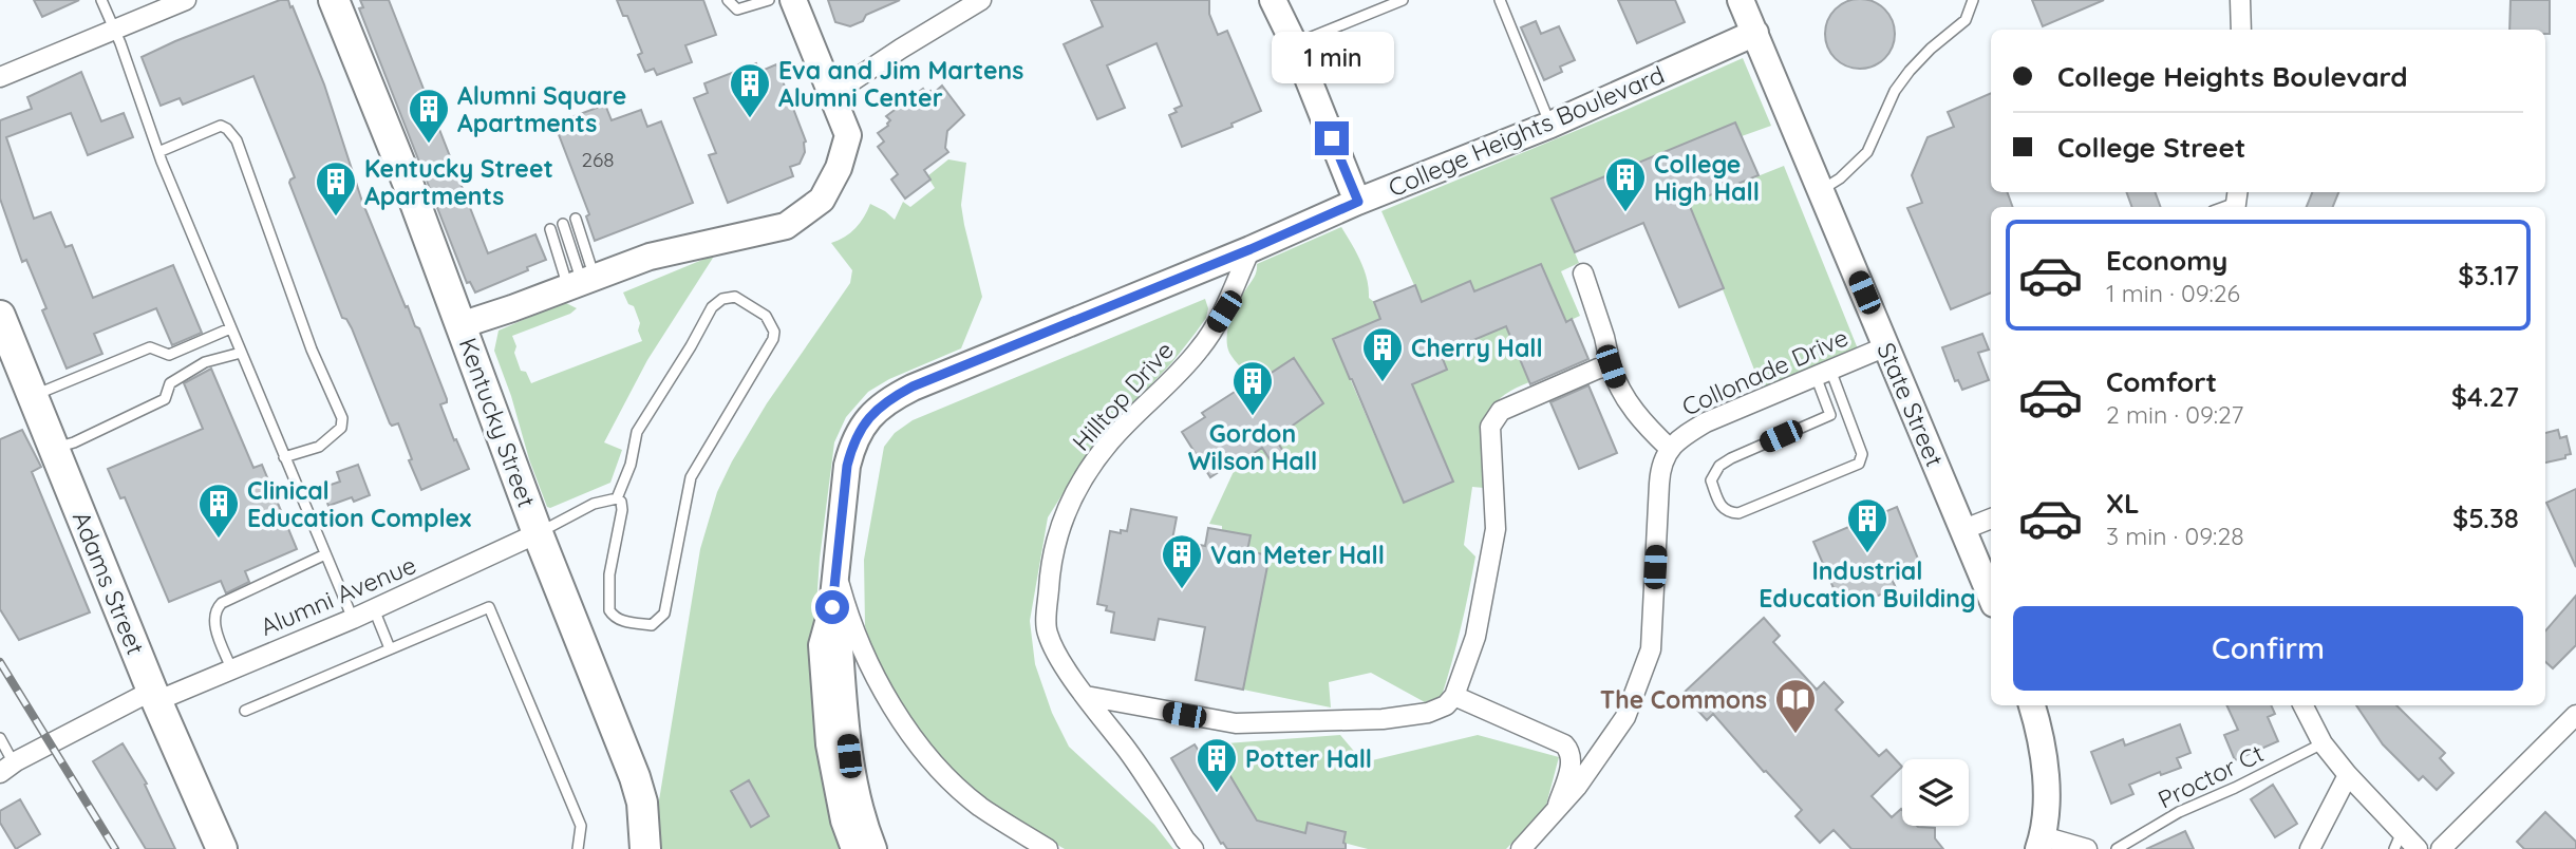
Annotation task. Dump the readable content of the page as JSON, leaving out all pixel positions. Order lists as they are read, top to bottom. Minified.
{"streets":{"main road":["Kentucky Street","Adams Street"],"street":["College Heights Boulevard","Collonade Drive","Hilltop Drive","State Street","Alumni Avenue"],"lane":["Proctor Ct"]},"crossings":[["College Heights Boulevard","Hilltop Drive"],["College Heights Boulevard","State Street"],["Collonade Drive","State Street"],["Kentucky Street","Alumni Avenue"],["Adams Street","Alumni Avenue"]],"places":{"building":["Eva and Jim Martens Alumni Center","Alumni Square Apartments","College High Hall","Kentucky Street Apartments","Cherry Hall","Gordon Wilson Hall","Clinical Education Complex","Industrial Education Building","Van Meter Hall","Potter Hall"],"library":["The Commons"]},"house_numbers":["268"],"page":{"banner":["College Heights Boulevard","College Street"],"bubble":"1 min","list":[{"name":"Economy","note":"1 min · 09:26","value":"$3.17"},{"name":"Comfort","note":"2 min · 09:27","value":"$4.27"},{"name":"XL","note":"3 min · 09:28","value":"$5.38"}],"buttons":"Confirm"}}
